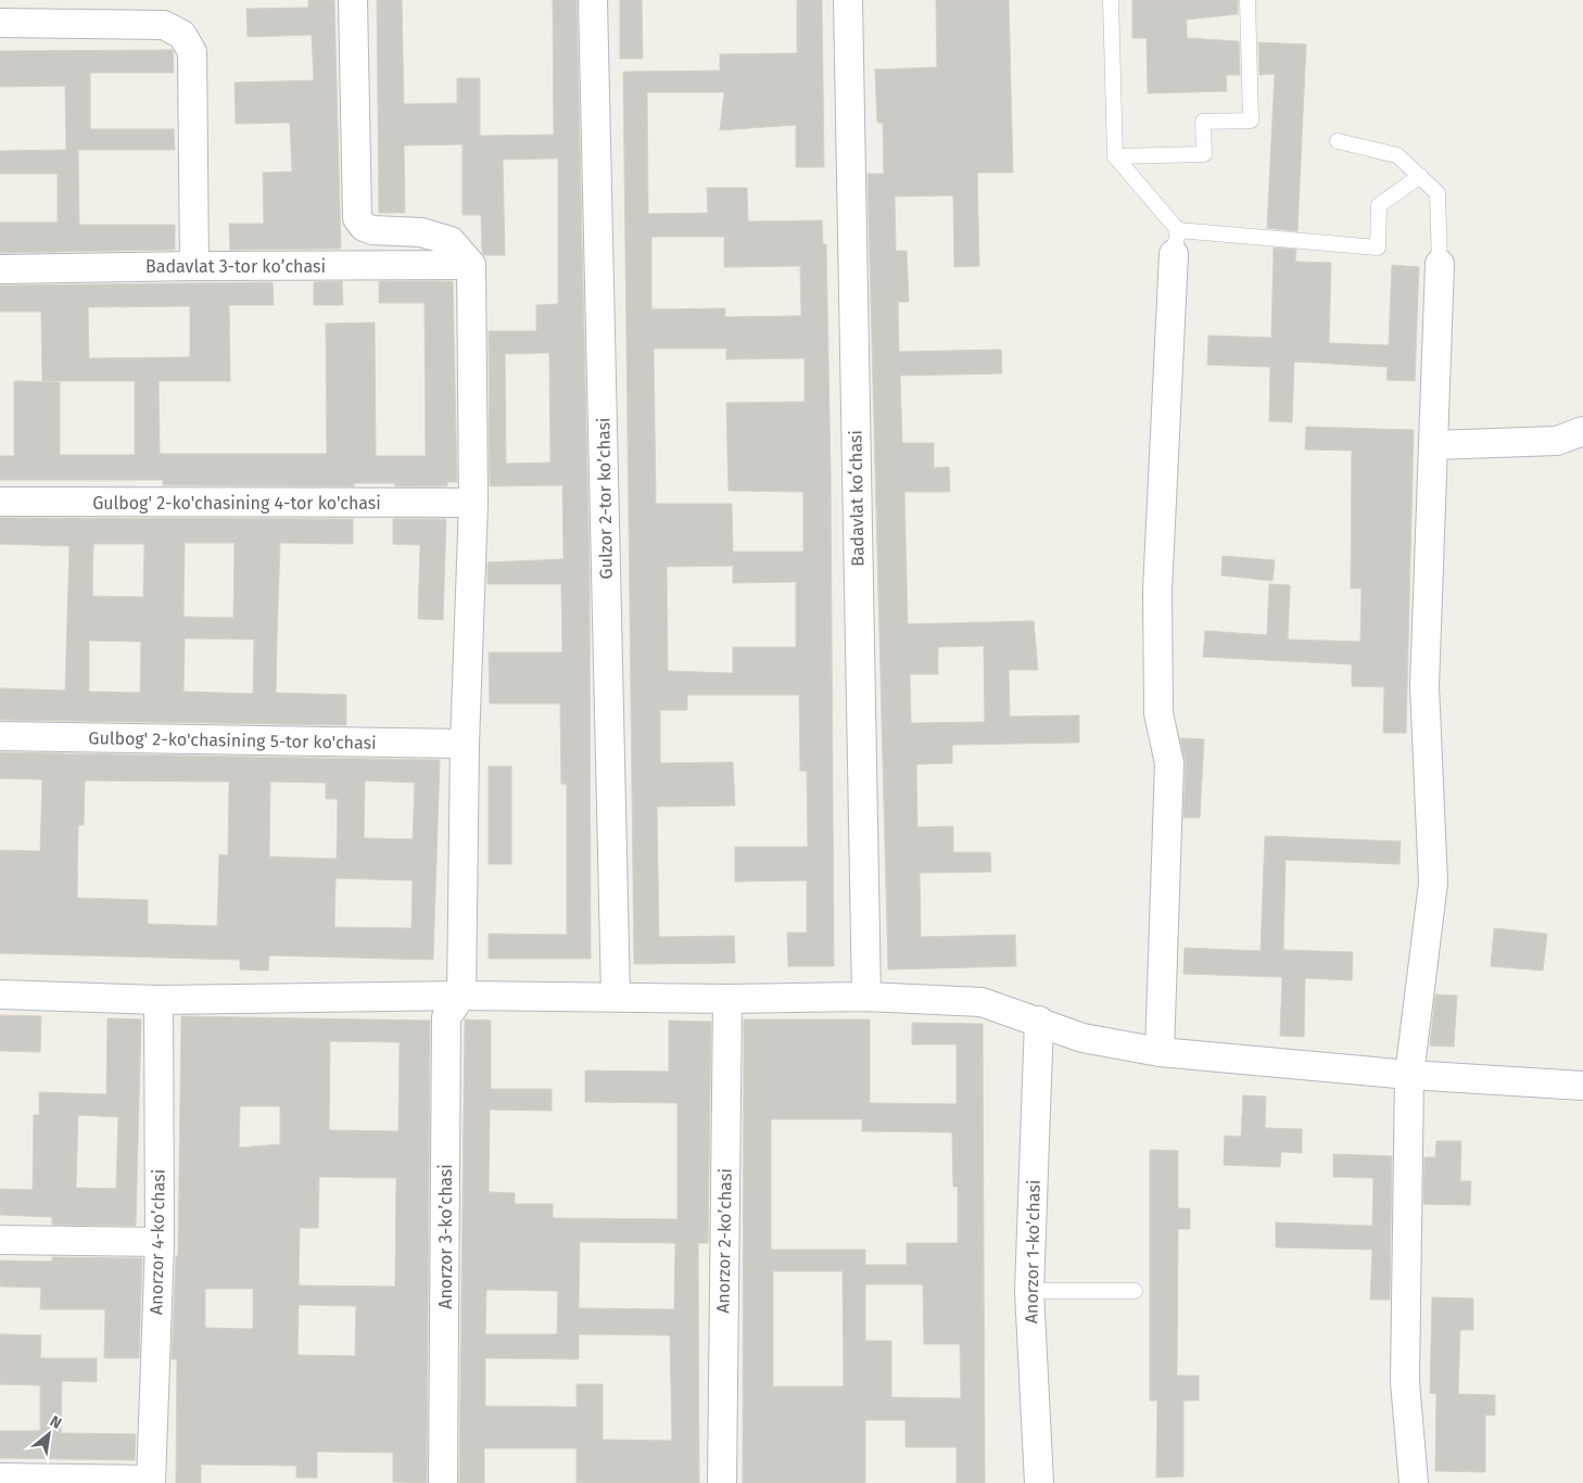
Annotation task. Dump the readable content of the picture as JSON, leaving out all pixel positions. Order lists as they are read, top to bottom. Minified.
{"streets":{"street":["Badavlat 3-tor koʼchasi","Gulzor 2-tor koʼchasi","Badavlat koʻchasi","Gulbog' 2-ko'chasining 4-tor ko'chasi","Gulbog' 2-ko'chasining 5-tor ko'chasi","Аnorzor 3-koʼchasi","Аnorzor 2-koʼchasi","Аnorzor 4-koʼchasi","Аnorzor 1-koʼchasi"]},"north":"top right"}
